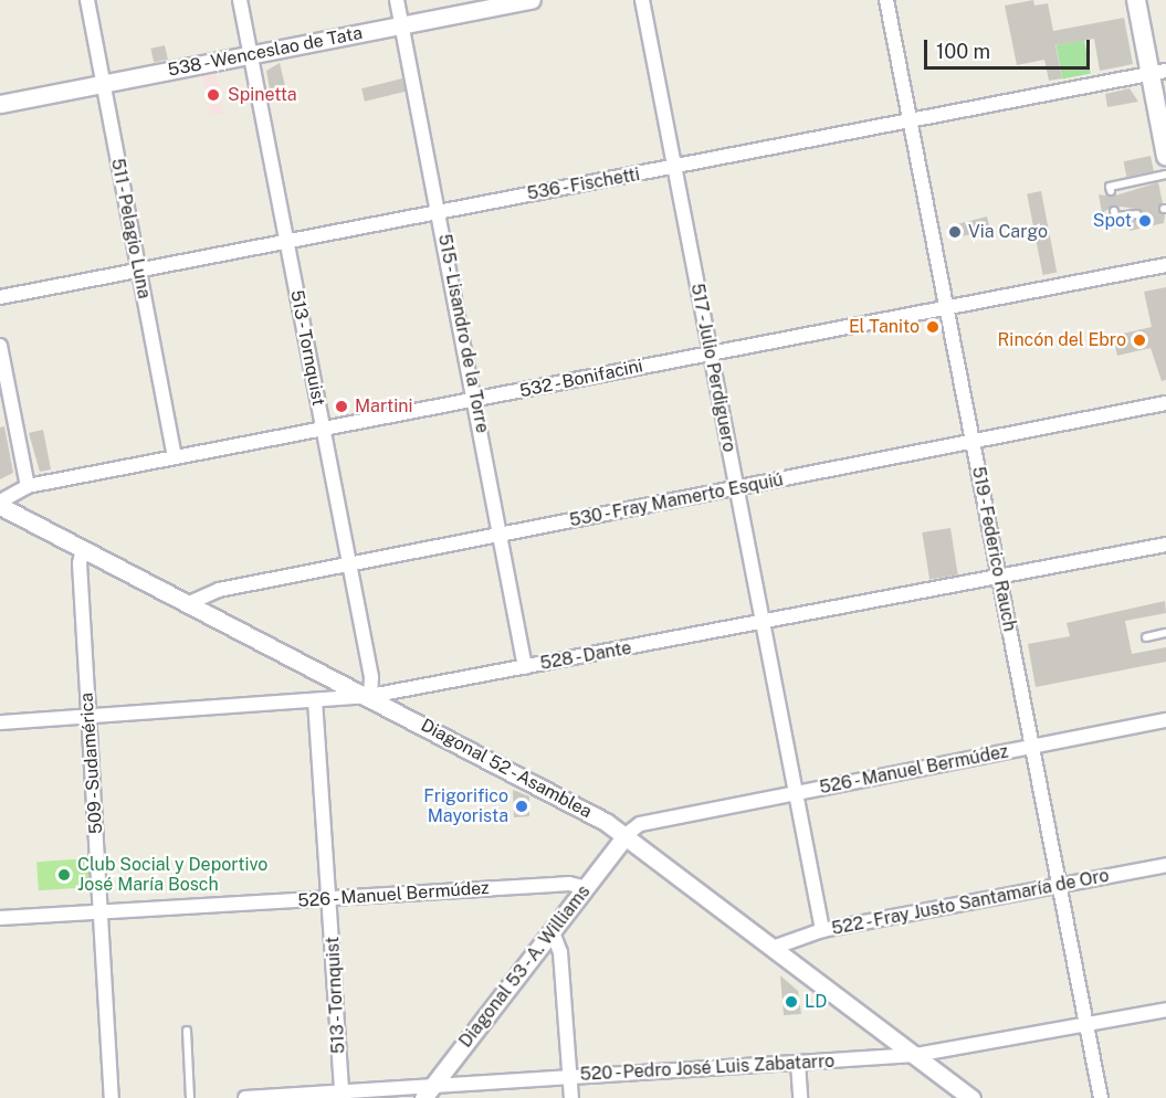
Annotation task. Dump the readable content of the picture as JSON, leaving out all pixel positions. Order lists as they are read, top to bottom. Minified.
{"streets":{"street":["538 - Wenceslao de Tata","536 - Fischetti","511 - Pelagio Luna","515 - Lisandro de la Torre","513 - Tornquist","517 - Julio Perdiguero","532 - Bonifacini","530 - Fray Mamerto Esquiú","519 - Federico Rauch","528 - Dante","509 - Sudamérica","Diagonal 52 - Asamblea","526 - Manuel Bermúdez","522 - Fray Justo Santamaría de Oro","Diagonal 53 - A. Williams","520 - Pedro José Luis Zabatarro"]},"crossings":[["538 - Wenceslao de Tata","511 - Pelagio Luna"],["538 - Wenceslao de Tata","515 - Lisandro de la Torre"],["538 - Wenceslao de Tata","513 - Tornquist"],["536 - Fischetti","511 - Pelagio Luna"],["536 - Fischetti","515 - Lisandro de la Torre"],["536 - Fischetti","513 - Tornquist"],["536 - Fischetti","517 - Julio Perdiguero"],["536 - Fischetti","519 - Federico Rauch"],["511 - Pelagio Luna","532 - Bonifacini"],["515 - Lisandro de la Torre","532 - Bonifacini"],["515 - Lisandro de la Torre","530 - Fray Mamerto Esquiú"],["515 - Lisandro de la Torre","528 - Dante"],["513 - Tornquist","532 - Bonifacini"],["513 - Tornquist","530 - Fray Mamerto Esquiú"],["513 - Tornquist","528 - Dante"],["513 - Tornquist","Diagonal 52 - Asamblea"],["513 - Tornquist","526 - Manuel Bermúdez"],["513 - Tornquist","520 - Pedro José Luis Zabatarro"],["517 - Julio Perdiguero","532 - Bonifacini"],["517 - Julio Perdiguero","530 - Fray Mamerto Esquiú"],["517 - Julio Perdiguero","528 - Dante"],["517 - Julio Perdiguero","526 - Manuel Bermúdez"],["517 - Julio Perdiguero","522 - Fray Justo Santamaría de Oro"],["532 - Bonifacini","519 - Federico Rauch"],["532 - Bonifacini","Diagonal 52 - Asamblea"],["530 - Fray Mamerto Esquiú","519 - Federico Rauch"],["530 - Fray Mamerto Esquiú","Diagonal 52 - Asamblea"],["519 - Federico Rauch","528 - Dante"],["519 - Federico Rauch","526 - Manuel Bermúdez"],["519 - Federico Rauch","522 - Fray Justo Santamaría de Oro"],["519 - Federico Rauch","520 - Pedro José Luis Zabatarro"],["528 - Dante","509 - Sudamérica"],["528 - Dante","Diagonal 52 - Asamblea"],["509 - Sudamérica","Diagonal 52 - Asamblea"],["509 - Sudamérica","526 - Manuel Bermúdez"],["Diagonal 52 - Asamblea","526 - Manuel Bermúdez"],["Diagonal 52 - Asamblea","522 - Fray Justo Santamaría de Oro"],["Diagonal 52 - Asamblea","Diagonal 53 - A. Williams"],["Diagonal 52 - Asamblea","520 - Pedro José Luis Zabatarro"],["526 - Manuel Bermúdez","Diagonal 53 - A. Williams"],["Diagonal 53 - A. Williams","520 - Pedro José Luis Zabatarro"]],"places":["Spinetta","Spot","Via Cargo","El Tanito","Rincón del Ebro","Martini","Frigorifico Mayorista","Club Social y Deportivo José María Bosch","LD"],"scale_bar":"100 m"}
